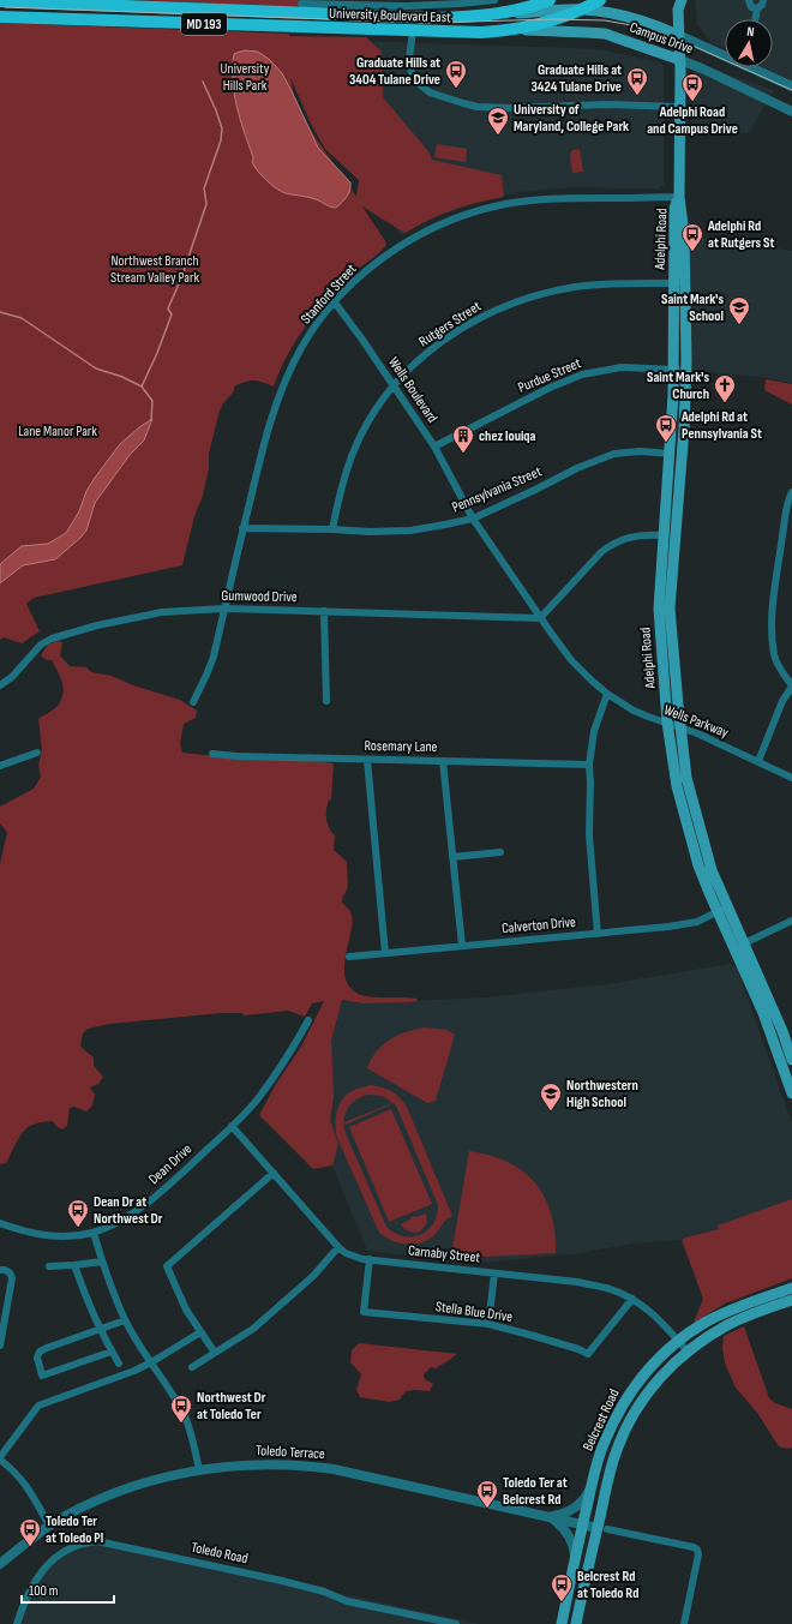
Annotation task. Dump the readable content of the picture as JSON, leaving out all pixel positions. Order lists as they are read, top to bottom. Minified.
{"streets":{"main road":["University Boulevard East","MD 193","Campus Drive","Adelphi Road","Belcrest Road"],"street":["Stanford Street","Rutgers Street","Purdue Street","Wells Boulevard","Pennsylvania Street","Gumwood Drive","Wells Parkway","Rosemary Lane","Calverton Drive","Dean Drive","Carnaby Street","Stella Blue Drive","Toledo Terrace","Toledo Road"]},"crossings":[["University Boulevard East","Campus Drive"],["Campus Drive","Adelphi Road"],["Adelphi Road","Stanford Street"],["Adelphi Road","Rutgers Street"],["Adelphi Road","Purdue Street"],["Adelphi Road","Pennsylvania Street"],["Adelphi Road","Wells Parkway"],["Adelphi Road","Calverton Drive"],["Stanford Street","Wells Boulevard"],["Stanford Street","Pennsylvania Street"],["Stanford Street","Gumwood Drive"],["Rutgers Street","Wells Boulevard"],["Rutgers Street","Pennsylvania Street"],["Purdue Street","Wells Boulevard"],["Wells Boulevard","Pennsylvania Street"],["Wells Boulevard","Gumwood Drive"],["Wells Boulevard","Wells Parkway"],["Gumwood Drive","Wells Parkway"],["Dean Drive","Carnaby Street"],["Carnaby Street","Stella Blue Drive"],["Carnaby Street","Belcrest Road"],["Belcrest Road","Toledo Terrace"]],"parks":["University Hills Park","Northwest Branch Stream Valley Park","Lane Manor Park"],"places":{"bus stop":["Graduate Hills at 3404 Tulane Drive","Graduate Hills at 3424 Tulane Drive","Adelphi Road and Campus Drive","Adelphi Rd at Rutgers St","Adelphi Rd at Pennsylvania St","Dean Dr at Northwest Dr","Northwest Dr at Toledo Ter","Toledo Ter at Belcrest Rd","Toledo Ter at Toledo Pl","Belcrest Rd at Toledo Rd"],"school or university":["University of Maryland, College Park","Saint Mark's School","Northwestern High School"],"church":["Saint Mark's Church"],"building":["chez louiqa"]},"scale_bar":"100 m","north":"top"}
